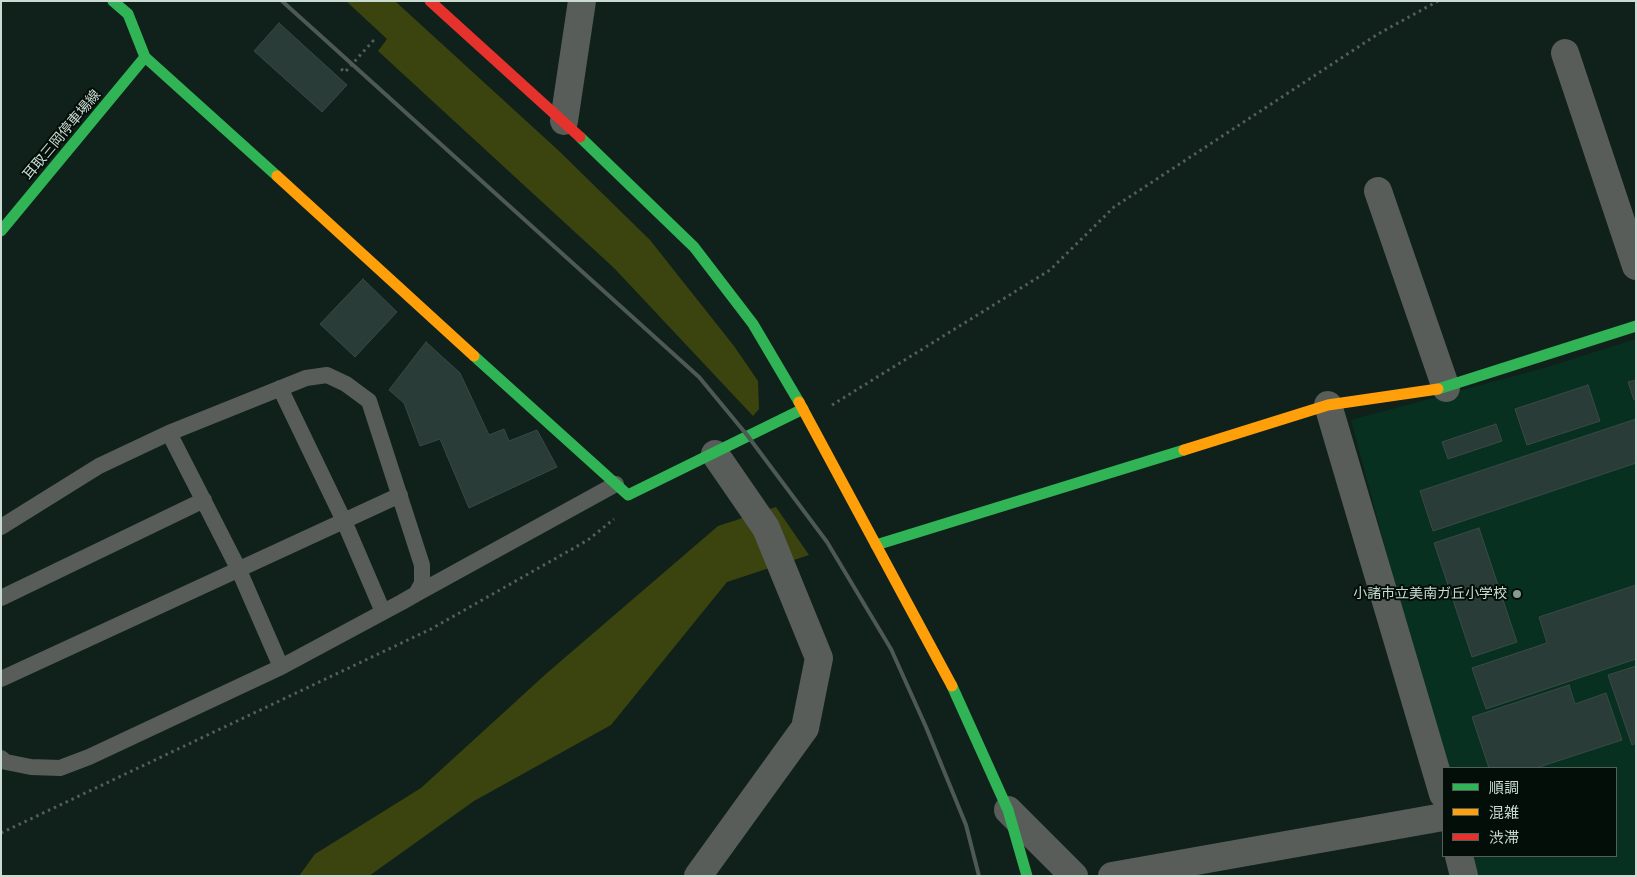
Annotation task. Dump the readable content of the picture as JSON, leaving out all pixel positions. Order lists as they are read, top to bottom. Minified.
{"streets":{"street":["耳取三岡停車場線"]},"places":["小諸市立美南ガ丘小学校"],"legend":["順調","混雑","渋滞"]}
